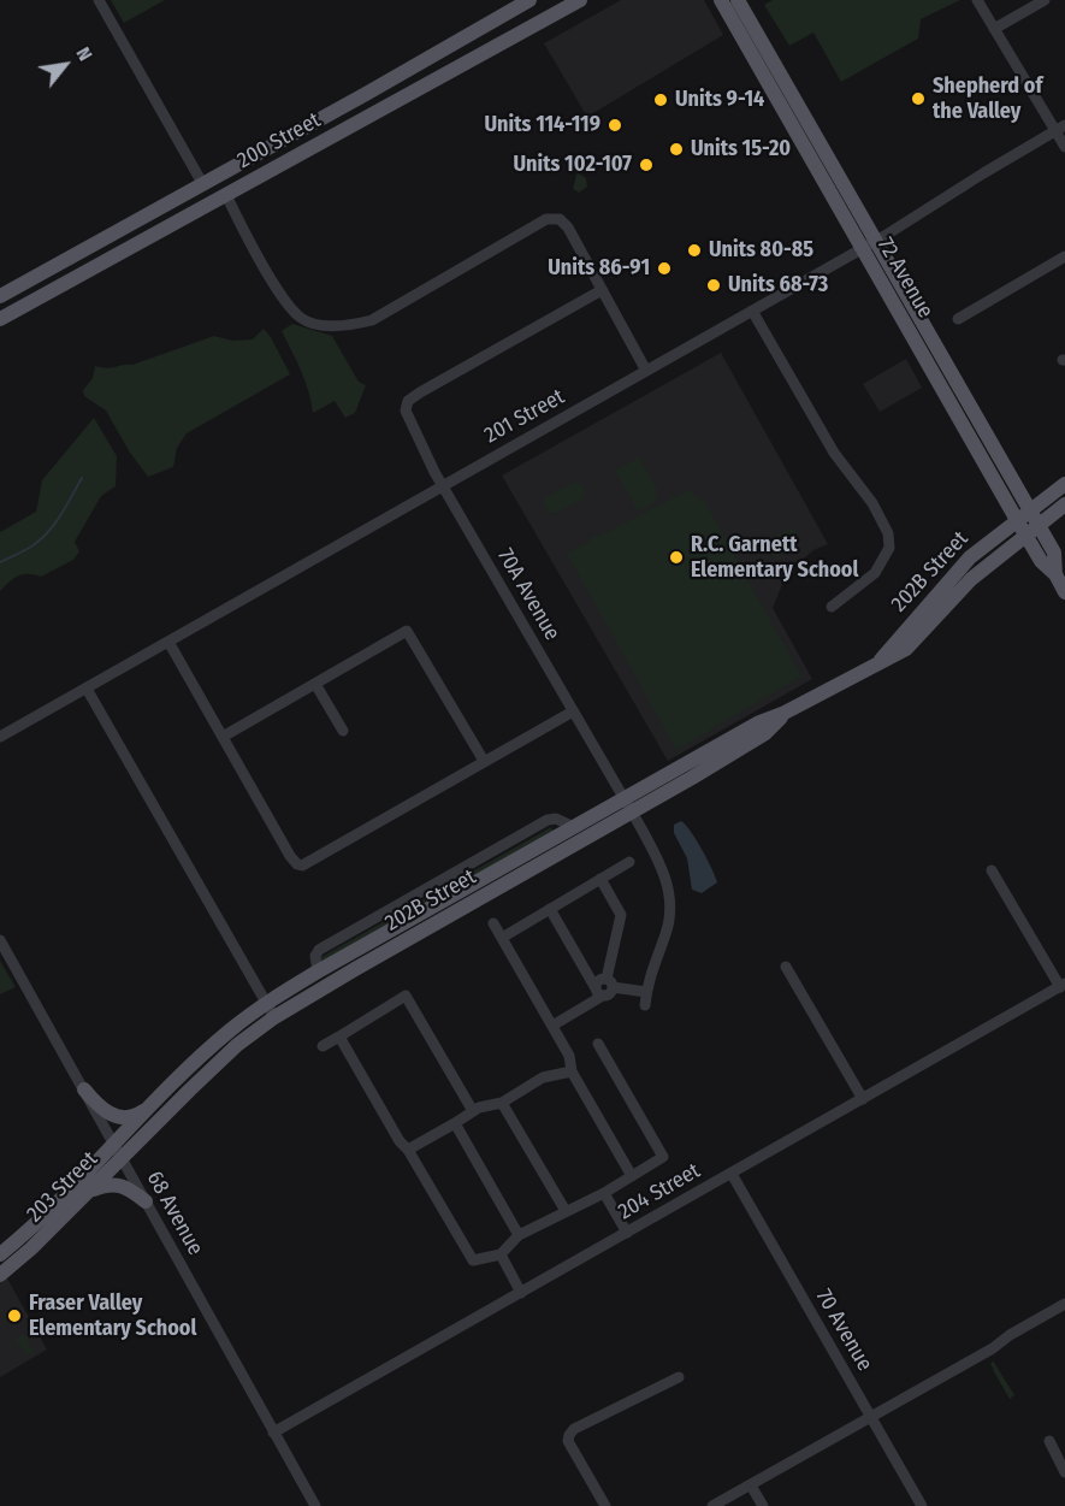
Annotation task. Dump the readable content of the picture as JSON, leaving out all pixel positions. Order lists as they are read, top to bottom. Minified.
{"streets":{"main road":["200 Street","72 Avenue","202B Street","203 Street"],"street":["201 Street","70A Avenue","204 Street","68 Avenue","70 Avenue"]},"crossings":[["72 Avenue","201 Street"],["72 Avenue","202B Street"],["201 Street","70A Avenue"],["202B Street","70A Avenue"],["202B Street","203 Street"],["202B Street","68 Avenue"],["203 Street","68 Avenue"],["204 Street","68 Avenue"],["204 Street","70 Avenue"]],"places":["Shepherd of the Valley","Units 9-14","Units 114-119","Units 15-20","Units 102-107","Units 80-85","Units 86-91","Units 68-73","R.C. Garnett Elementary School","Fraser Valley Elementary School"],"north":"top right"}
